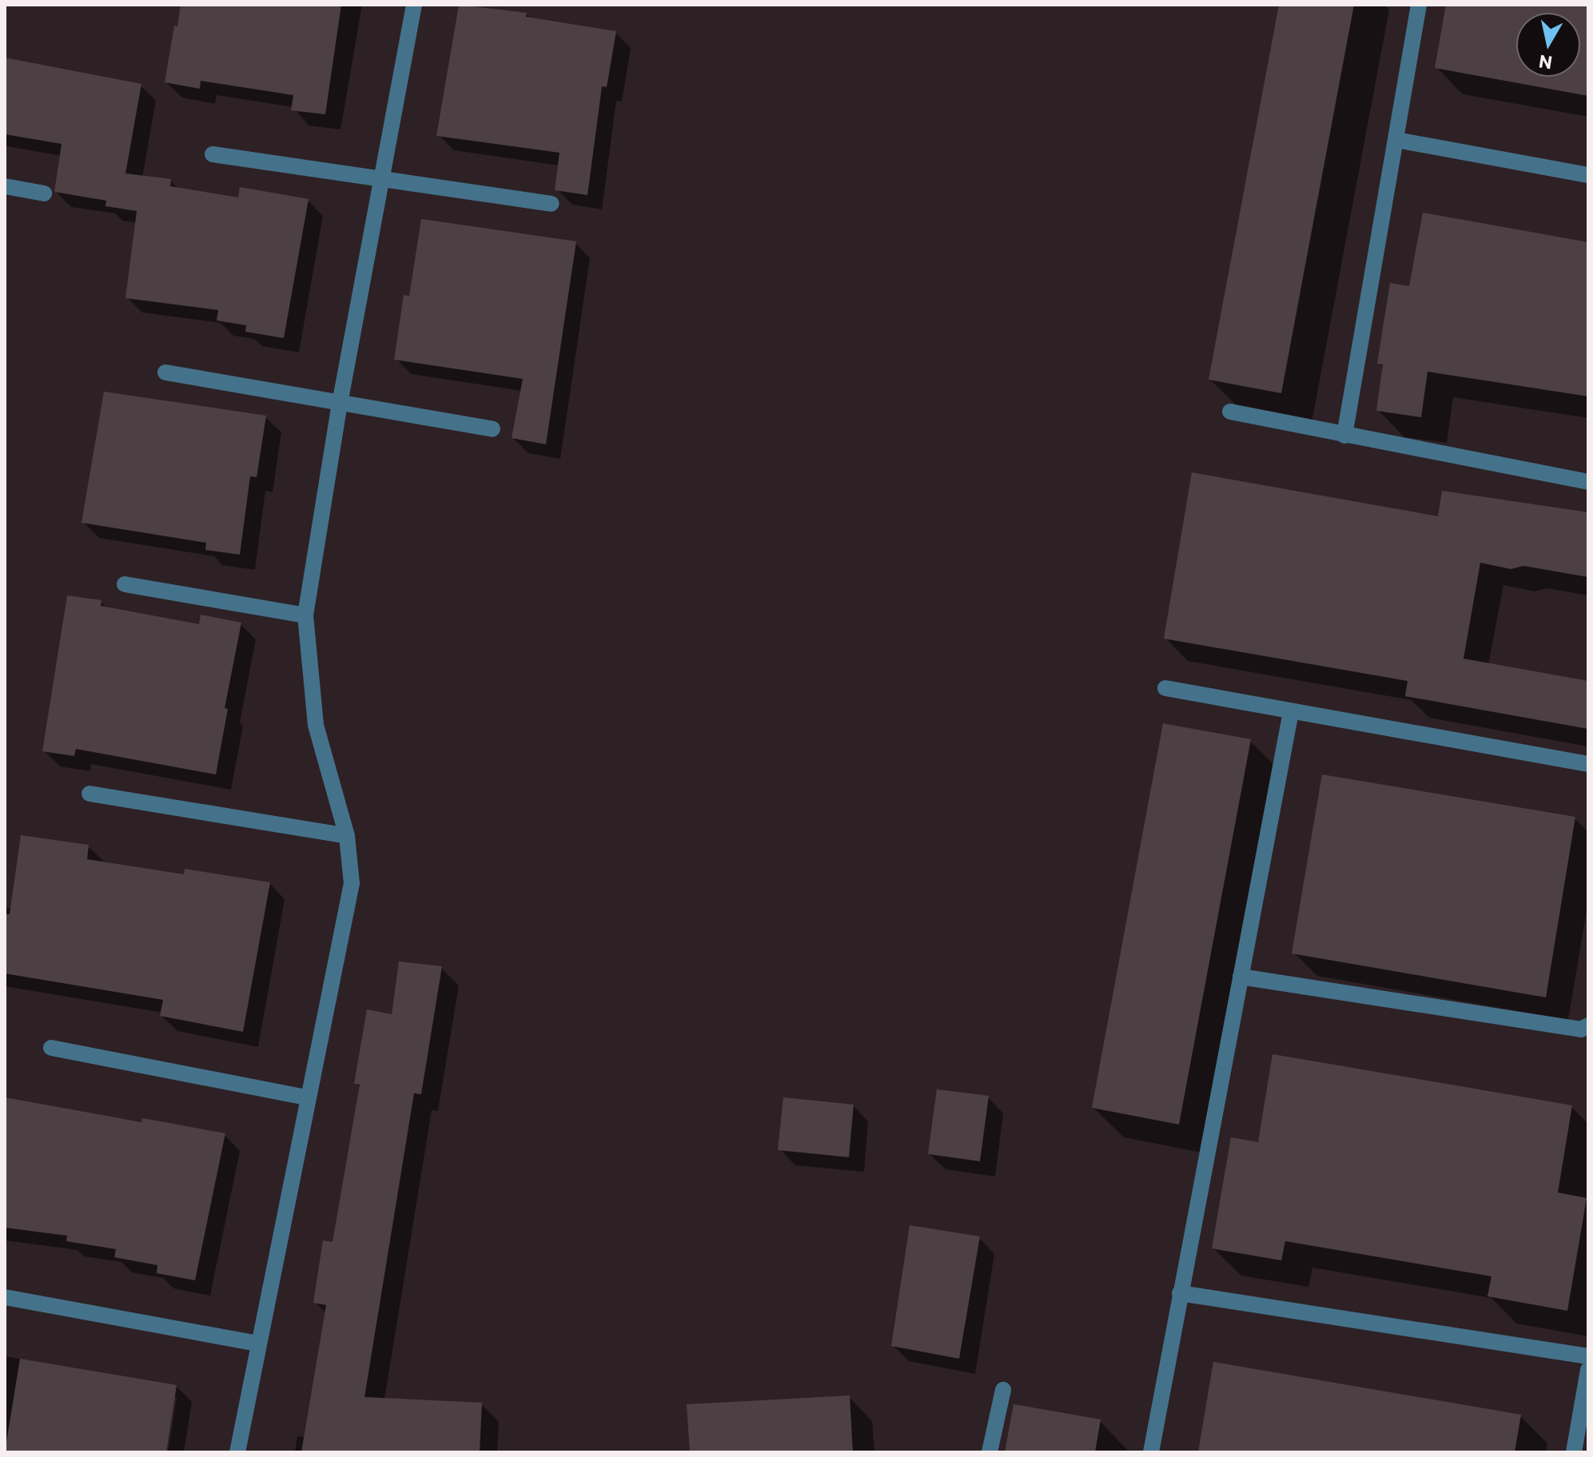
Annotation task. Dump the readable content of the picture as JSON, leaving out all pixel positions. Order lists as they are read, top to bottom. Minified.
{"north":"bottom"}
